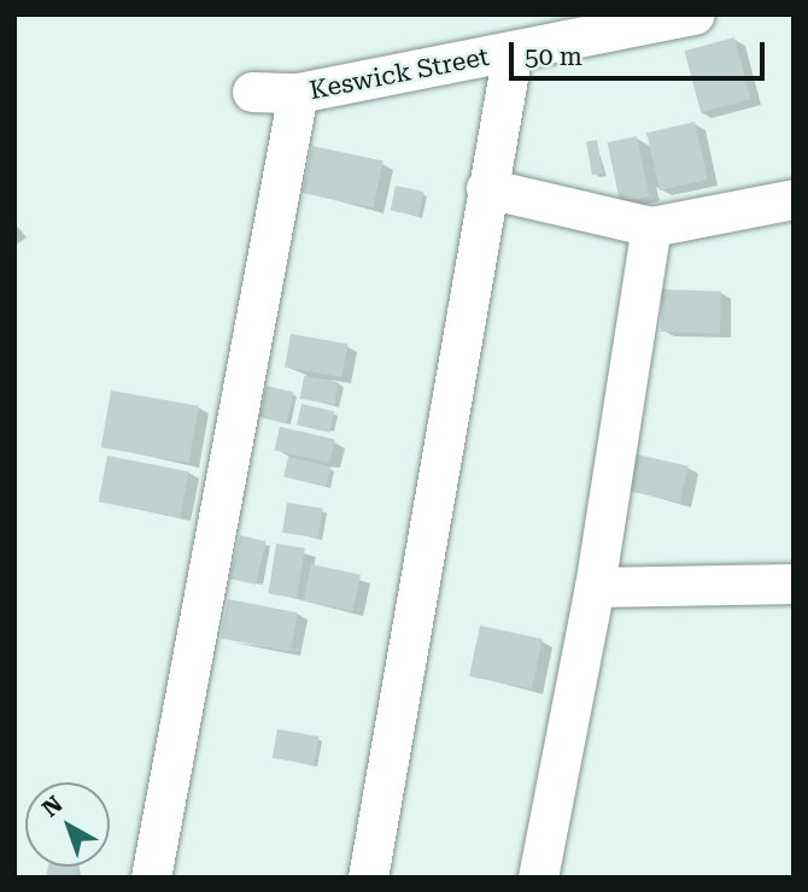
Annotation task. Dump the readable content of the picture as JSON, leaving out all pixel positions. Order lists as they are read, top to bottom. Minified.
{"streets":{"street":["Keswick Street"]},"scale_bar":"50 m","north":"top left"}
